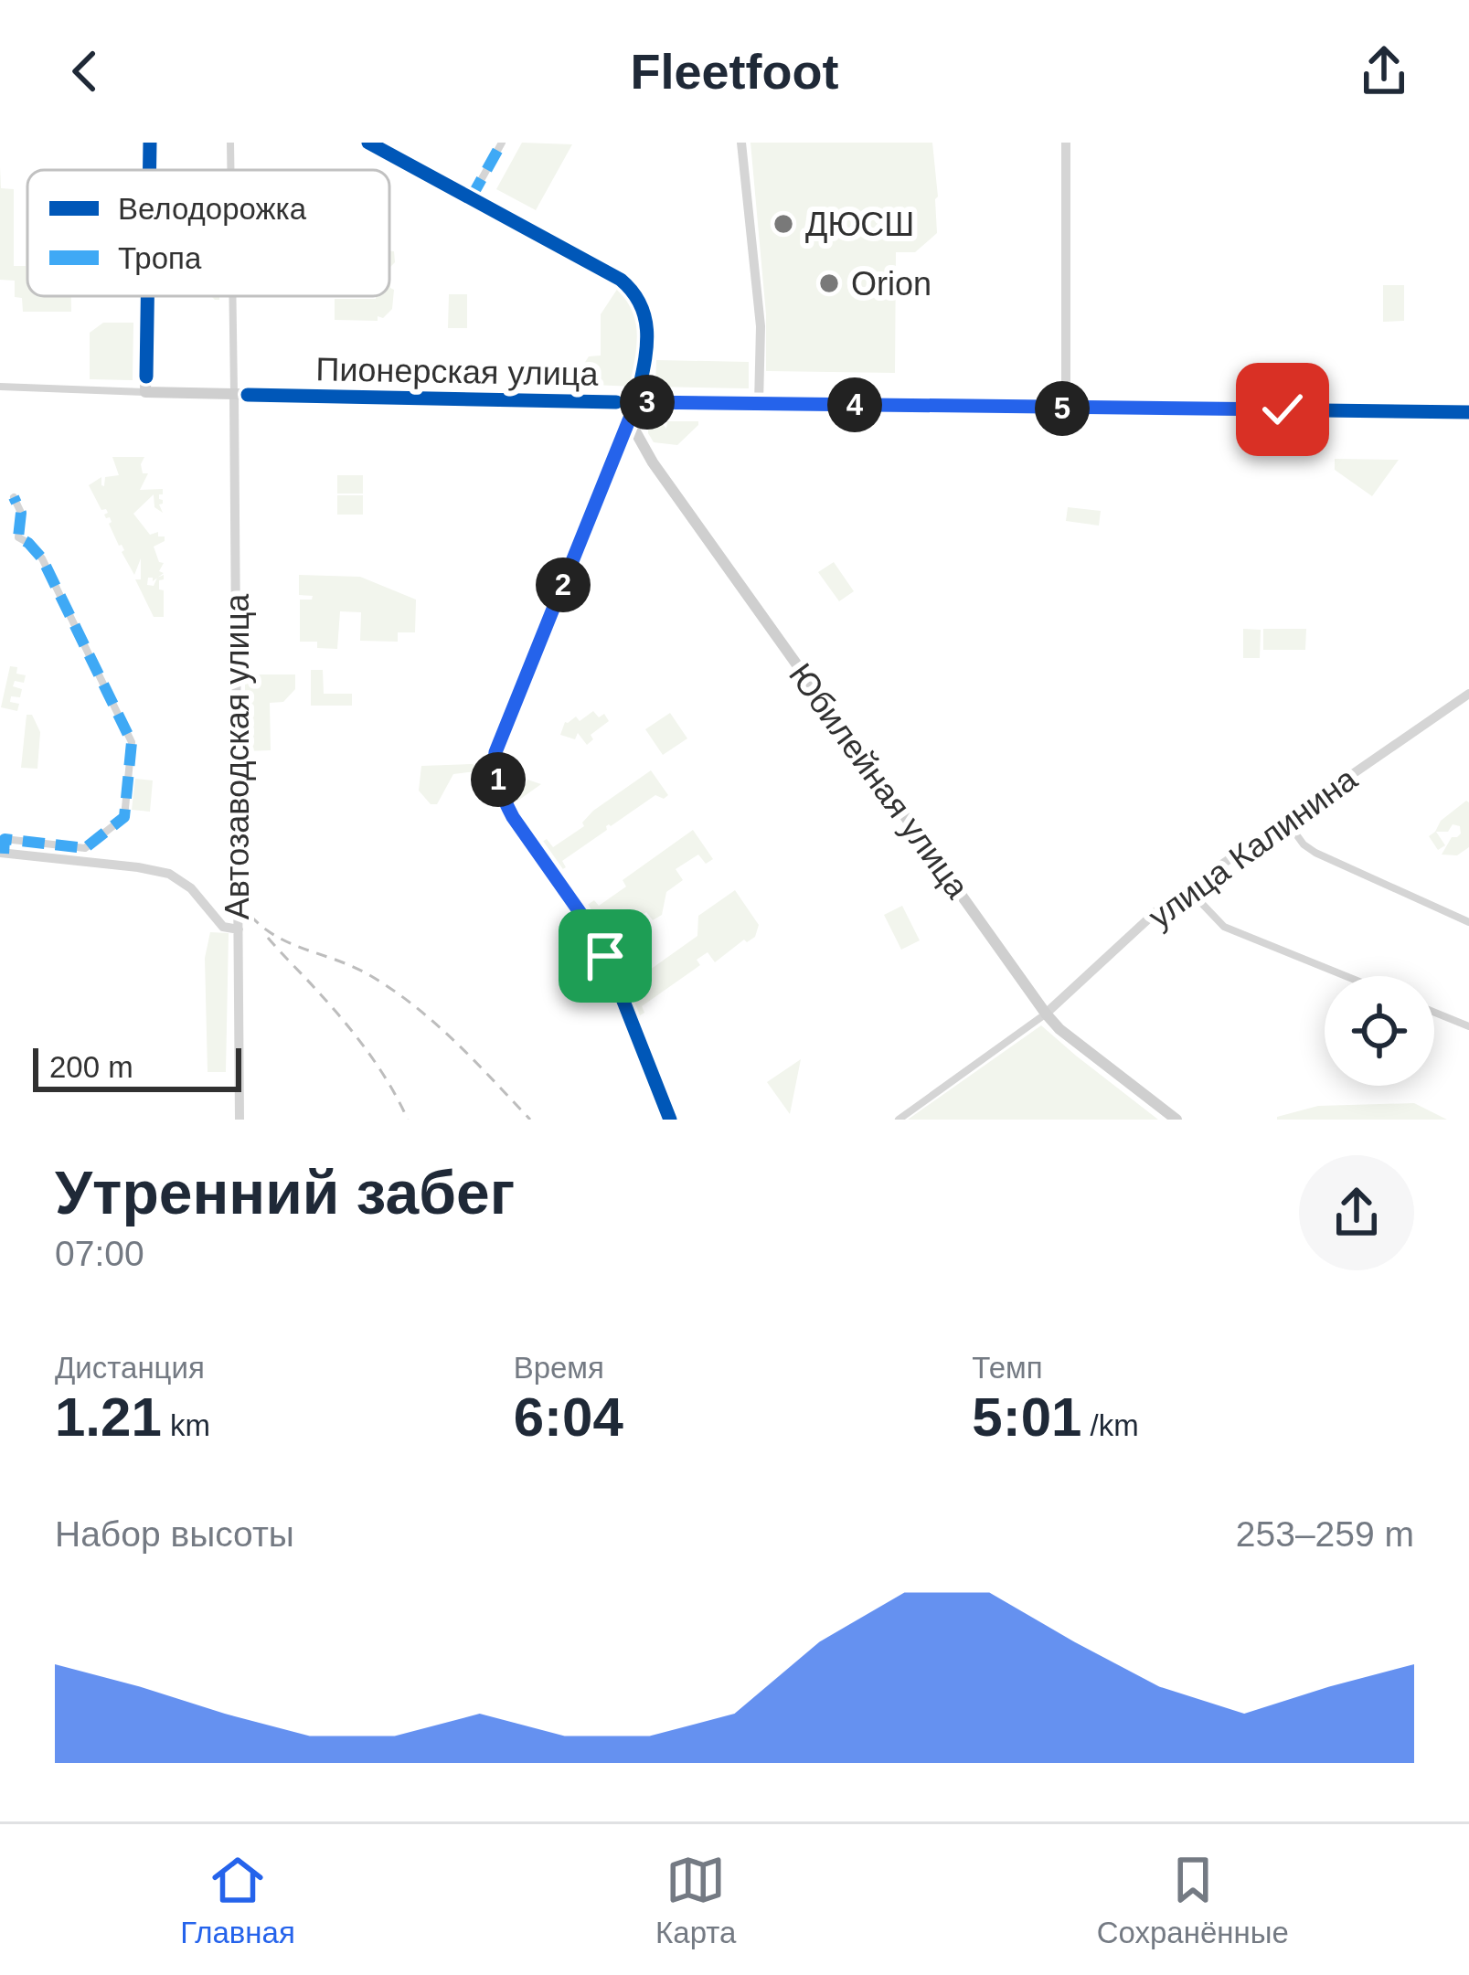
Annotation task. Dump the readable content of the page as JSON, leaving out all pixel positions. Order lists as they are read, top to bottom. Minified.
{"streets":{"main road":["Пионерская улица","Юбилейная улица"],"street":["Автозаводская улица","улица Калинина"]},"crossings":[["Пионерская улица","Автозаводская улица"],["Юбилейная улица","улица Калинина"]],"places":["ДЮСШ","Orion"],"legend":["Велодорожка","Тропа"],"scale_bar":"200 m","page":{"header":"Fleetfoot","pins":["3","4","5","2","1"],"scale":"200 m","heading":["Утренний забег","07:00"],"stats":[["Дистанция","1.21 km"],["Время","6:04"],["Темп","5:01 /km"]],"chart":["Набор высоты","253–259 m"],"tabs":["Главная","Карта","Сохранённые"]}}
